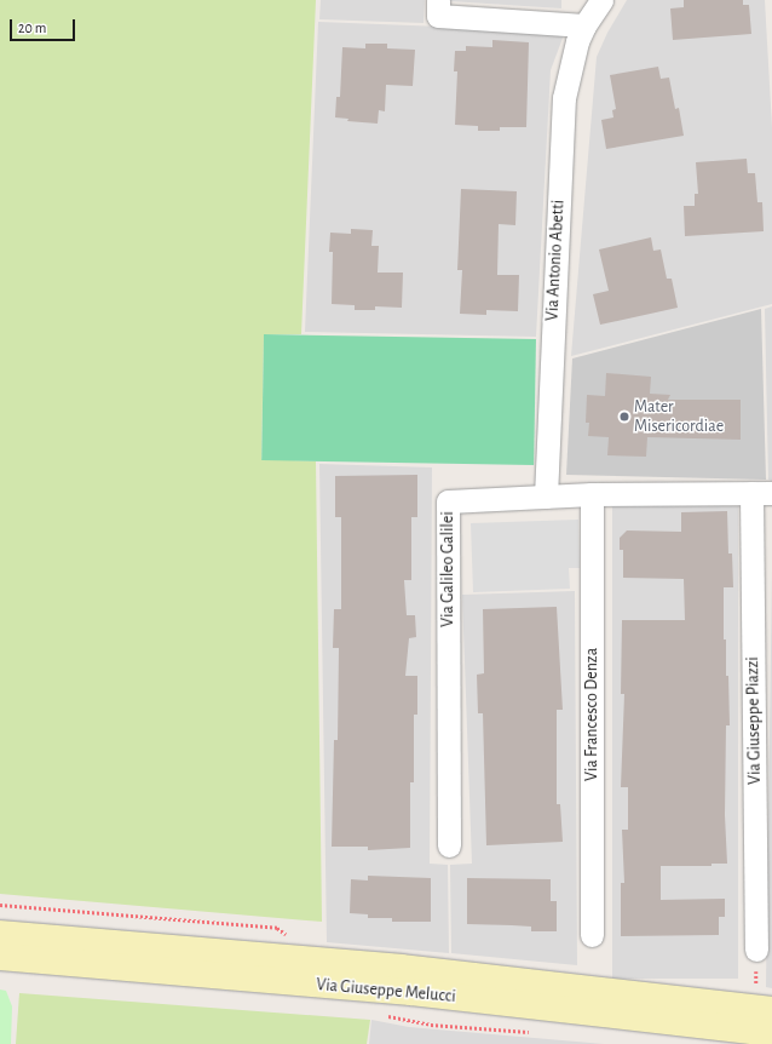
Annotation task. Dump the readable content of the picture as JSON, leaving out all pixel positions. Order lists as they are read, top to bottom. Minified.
{"streets":{"main road":["Via Giuseppe Melucci"],"street":["Via Antonio Abetti","Via Galileo Galilei","Via Francesco Denza","Via Giuseppe Piazzi"]},"crossings":[["Via Antonio Abetti","Via Galileo Galilei"],["Via Galileo Galilei","Via Francesco Denza"],["Via Galileo Galilei","Via Giuseppe Piazzi"]],"places":["Mater Misericordiae"],"scale_bar":"20 m"}
